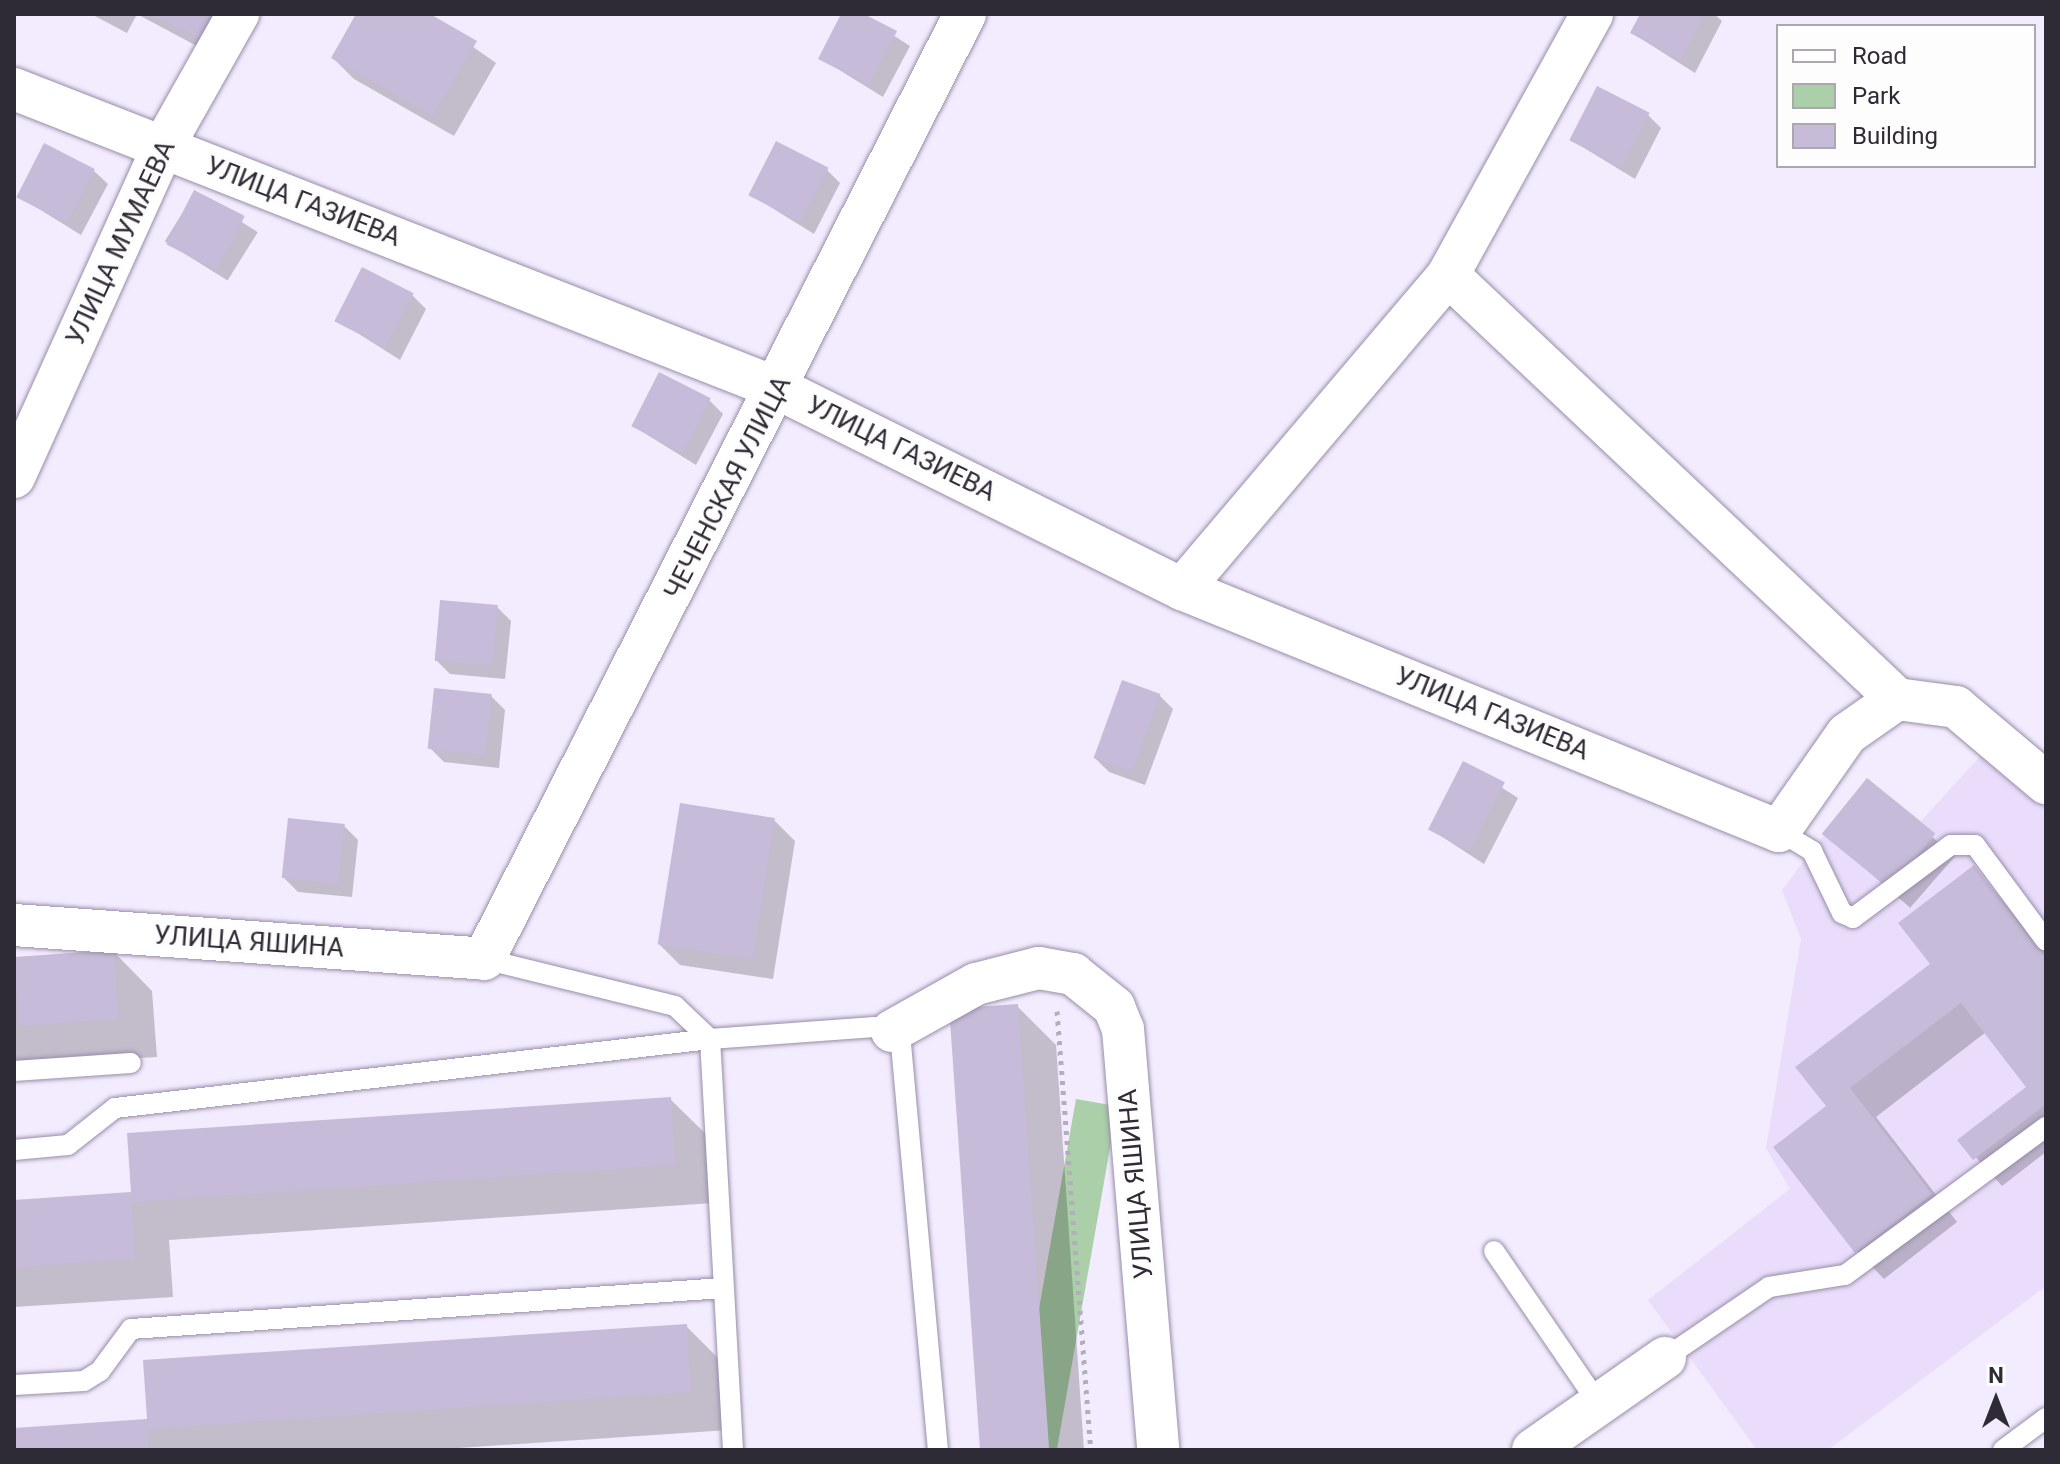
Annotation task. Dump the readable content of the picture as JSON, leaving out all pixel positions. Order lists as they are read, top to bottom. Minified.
{"streets":{"street":["УЛИЦА ГАЗИЕВА","УЛИЦА МУМАЕВА","ЧЕЧЕНСКАЯ УЛИЦА","УЛИЦА ЯШИНА"]},"crossings":[["УЛИЦА ГАЗИЕВА","УЛИЦА МУМАЕВА"],["УЛИЦА ГАЗИЕВА","ЧЕЧЕНСКАЯ УЛИЦА"],["ЧЕЧЕНСКАЯ УЛИЦА","УЛИЦА ЯШИНА"]],"legend":["Road","Park","Building"],"north":"top"}
